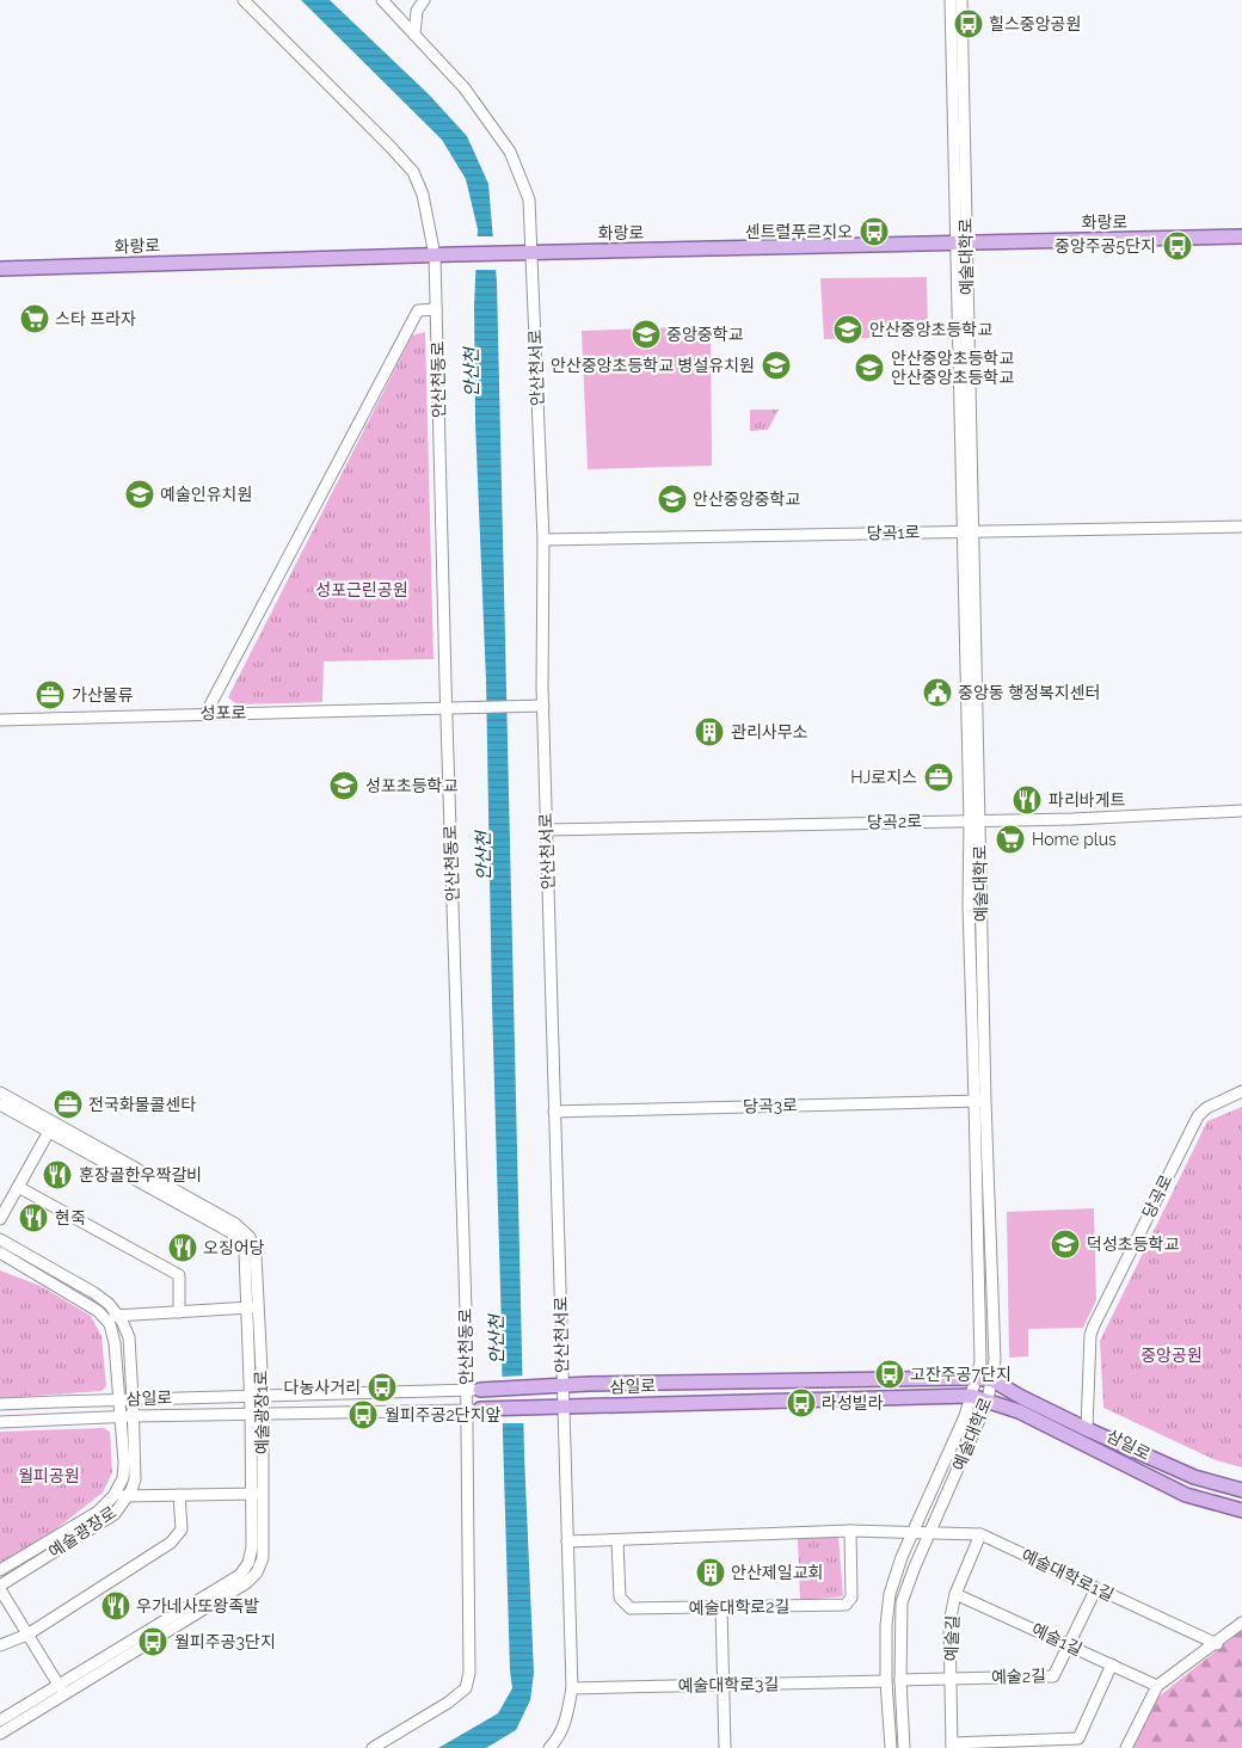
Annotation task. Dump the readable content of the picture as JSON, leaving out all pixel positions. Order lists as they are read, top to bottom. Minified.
{"streets":{"main road":["화랑로","삼일로"],"street":["예술대학로","안산천서로","안산천동로","당곡1로","성포로","당곡2로","당곡3로","당곡로","예술광장1로","예술광장로","예술대학로1길","예술대학로2길","예술길","예술1길","예술2길","예술대학로3길"]},"crossings":[["화랑로","예술대학로"],["화랑로","안산천서로"],["화랑로","안산천동로"],["예술대학로","당곡1로"],["예술대학로","당곡2로"],["예술대학로","당곡3로"],["예술대학로","삼일로"],["예술대학로","예술대학로1길"],["예술대학로","예술대학로3길"],["안산천서로","당곡1로"],["안산천서로","성포로"],["안산천서로","당곡2로"],["안산천서로","당곡3로"],["안산천서로","삼일로"],["안산천서로","예술대학로3길"],["안산천동로","성포로"],["안산천동로","삼일로"],["당곡로","삼일로"],["삼일로","예술광장1로"],["삼일로","예술광장로"],["예술대학로1길","예술길"],["예술길","예술1길"],["예술길","예술2길"],["예술1길","예술2길"]],"water":["안산천"],"parks":["성포근린공원","중앙공원","월피공원"],"places":{"bus stop":["힐스중앙공원","센트럴푸르지오","중앙주공5단지","고잔주공7단지","다농사거리","라성빌라","월피주공2단지앞","월피주공3단지"],"supermarket":["스타 프라자","Home plus"],"school or university":["안산중앙초등학교","중앙중학교","안산중앙초등학교 병설유치원","안산중앙초등학교 안산중앙초등학교","예술인유치원","안산중앙중학교","성포초등학교","덕성초등학교"],"public building":["중앙동 행정복지센터"],"office":["가산물류","HJ로지스","전국화물콜센타"],"building":["관리사무소","안산제일교회"],"restaurant":["파리바게트","훈장골한우짝갈비","현죽","오징어당","우가네사또왕족발"]}}
